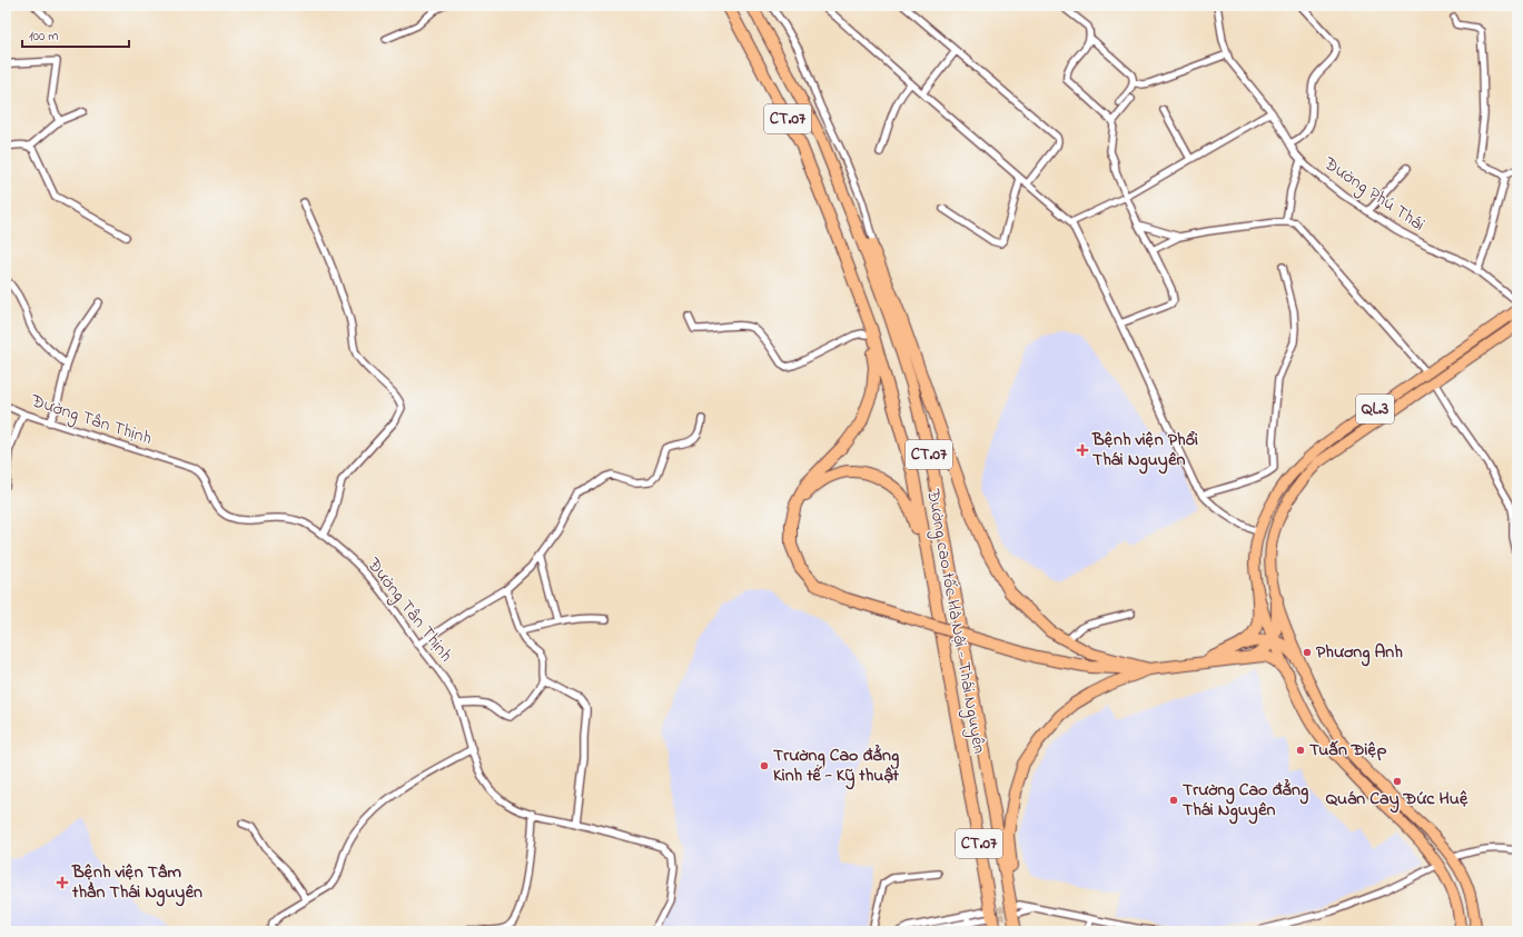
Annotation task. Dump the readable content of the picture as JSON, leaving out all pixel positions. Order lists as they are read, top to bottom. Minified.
{"streets":{"highway":["CT.07","QL.3","Đường cao tốc Hà Nội - Thái Nguyên"],"street":["Đường Phú Thái","Đường Tân Thịnh"]},"places":{"health":["Bệnh viện Phổi Thái Nguyên","Bệnh viện Tâm thần Thái Nguyên"],"other":["Phương Anh","Tuấn Điệp","Trường Cao đẳng Kinh tế - Kỹ thuật","Quán Cay Đức Huệ","Trường Cao đẳng Thái Nguyên"]},"scale_bar":"100 m"}
